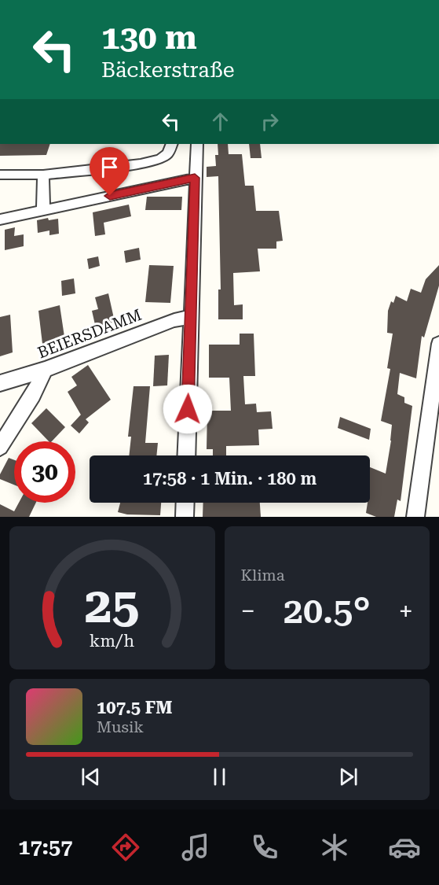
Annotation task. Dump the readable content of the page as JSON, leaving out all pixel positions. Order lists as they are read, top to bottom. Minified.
{"streets":{"street":["BEIERSDAMM"]},"page":{"turn":["130 m","Bäckerstraße"],"limit":"30","trip":"17:58 · 1 Min. · 180 m","tile":"Klima","heat":["−","20.5°","+"],"song":["107.5 FM","Musik"],"tabs":"17:57","gauge":["25","km/h"]}}
